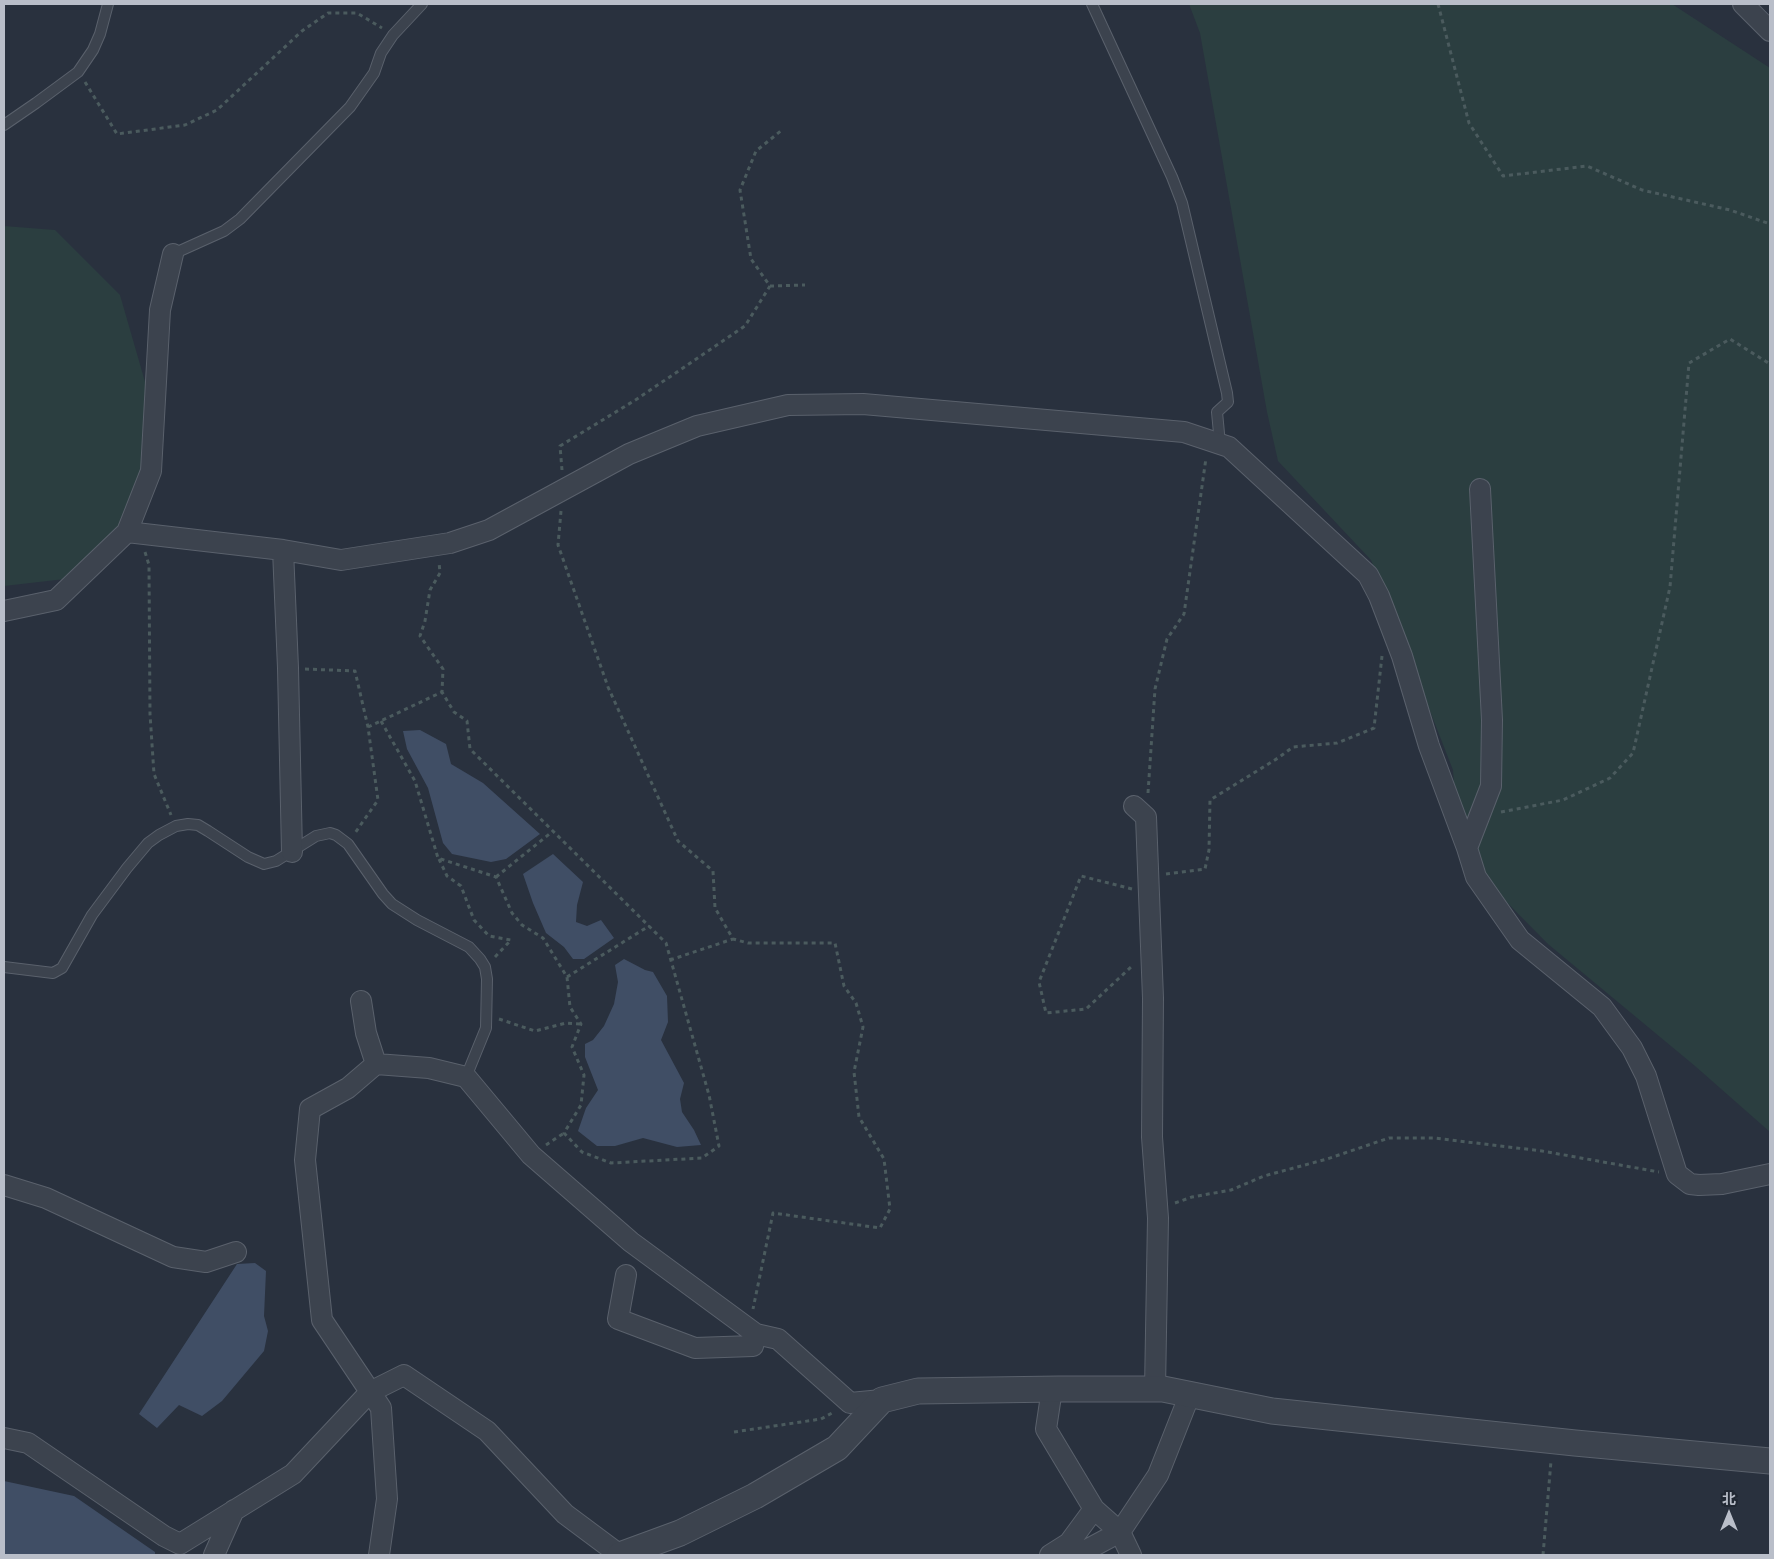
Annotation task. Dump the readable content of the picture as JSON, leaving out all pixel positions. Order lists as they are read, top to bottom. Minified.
{"north":"top"}
